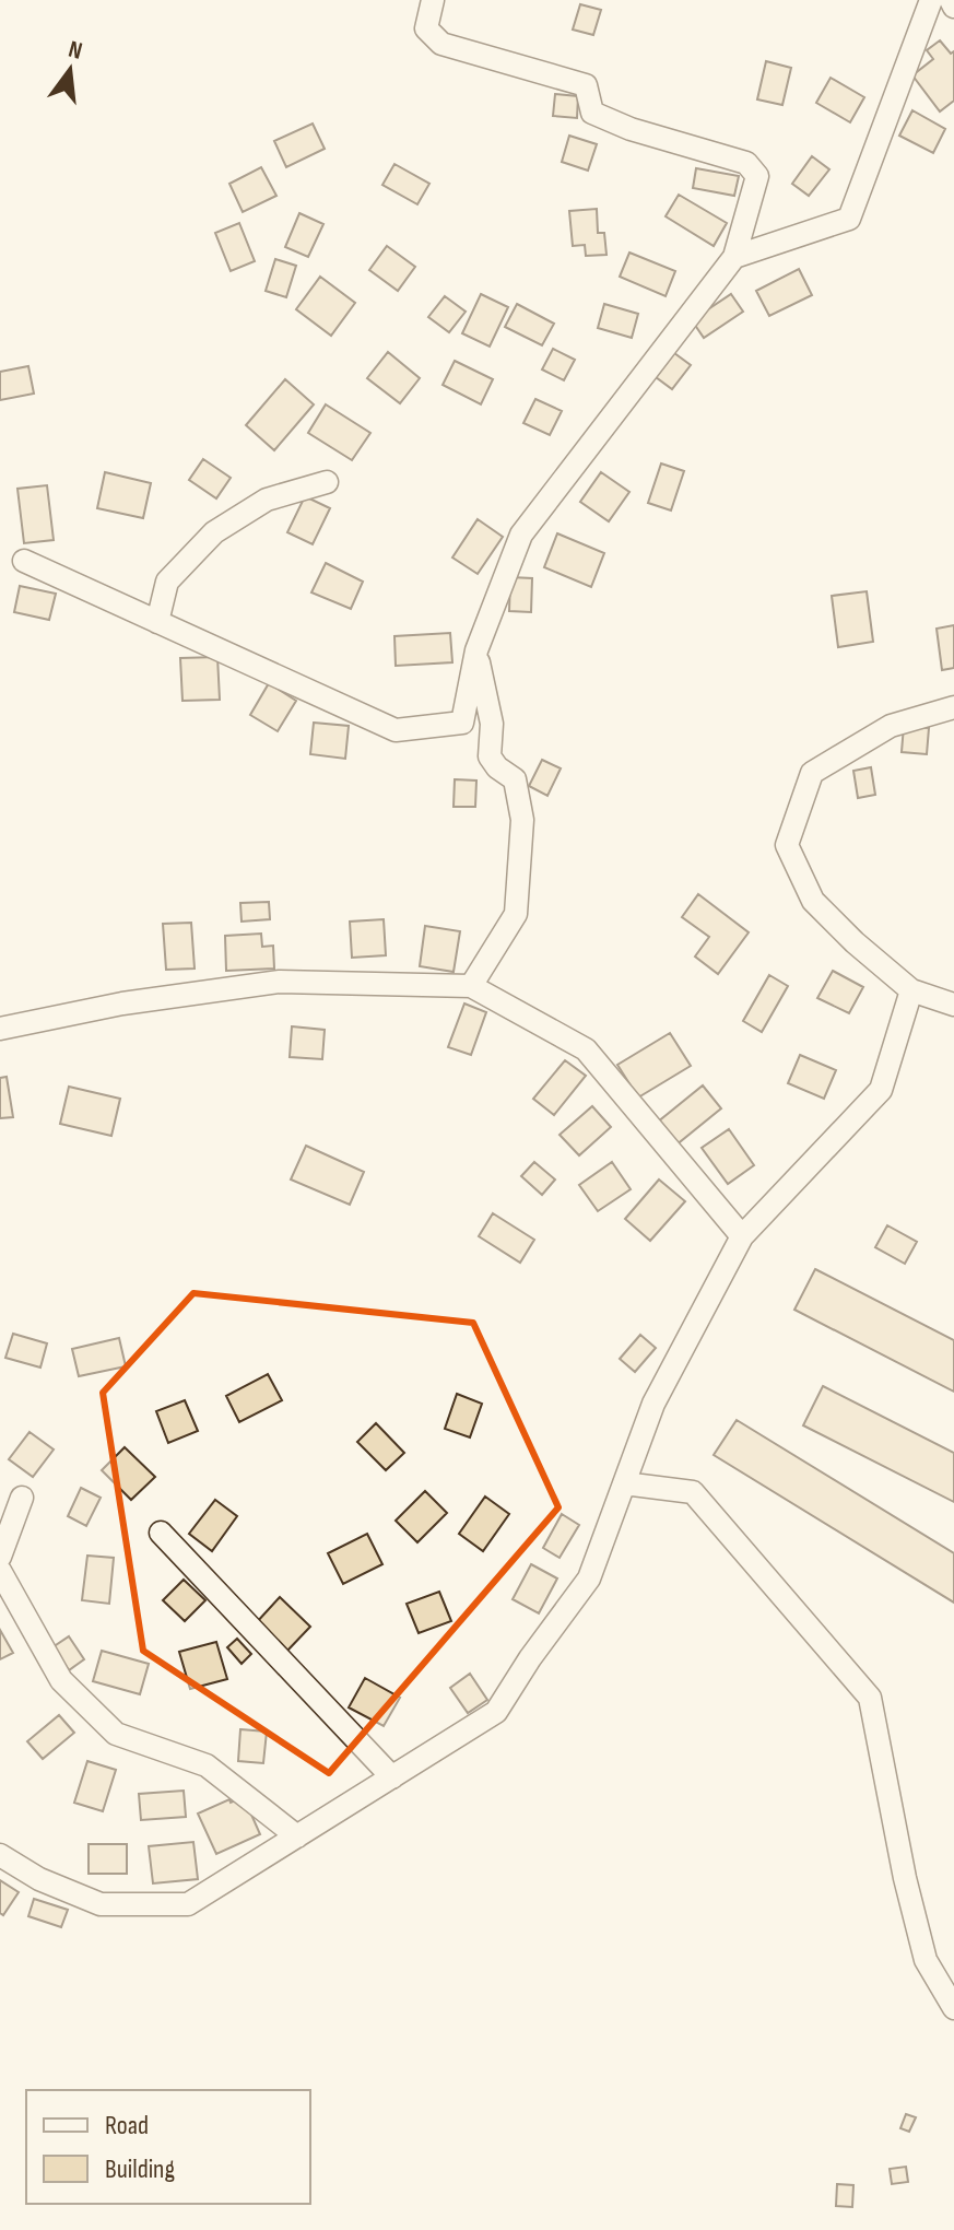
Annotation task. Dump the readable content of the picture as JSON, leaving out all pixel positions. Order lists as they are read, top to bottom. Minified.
{"legend":["Road","Building"],"north":"top"}
